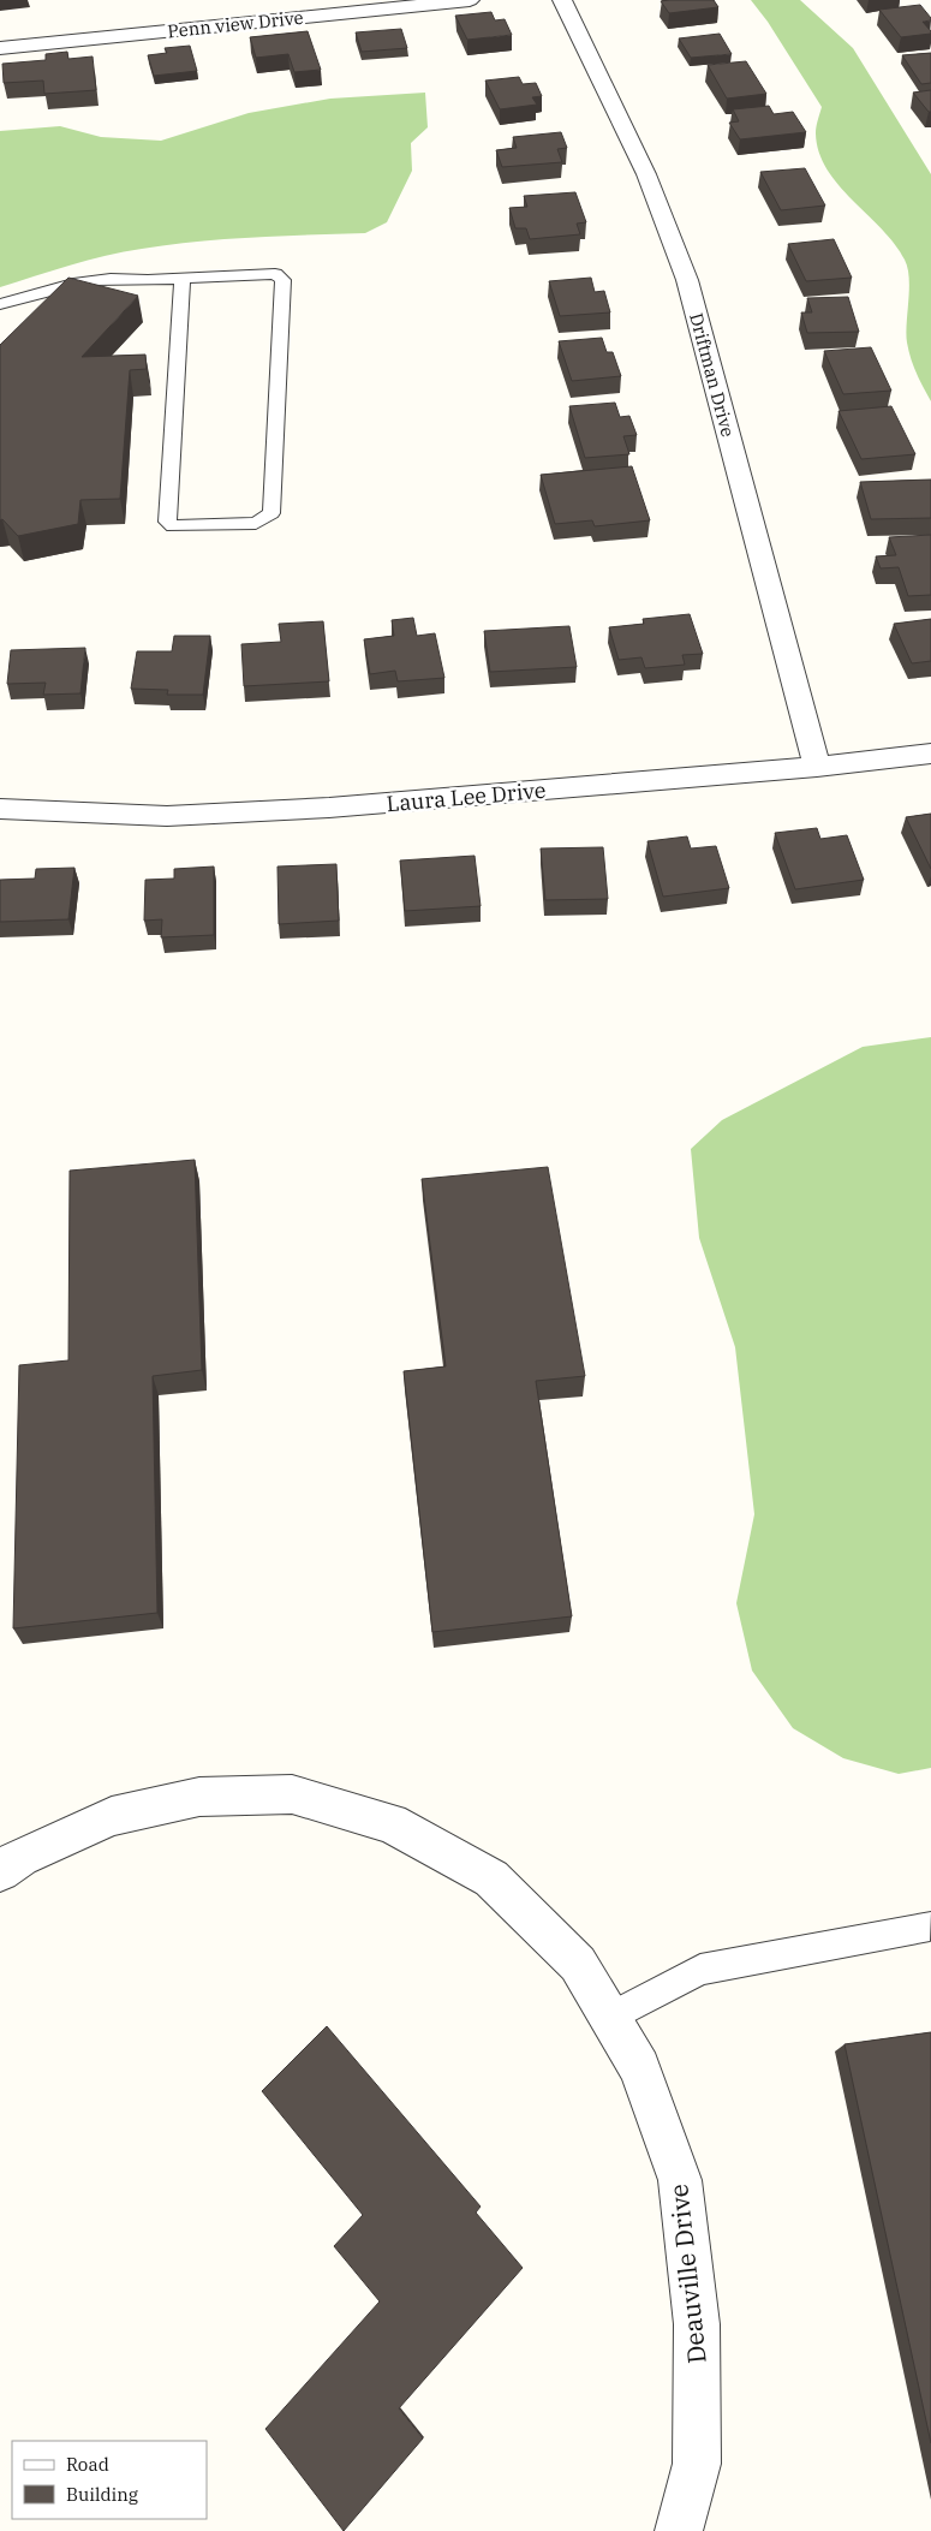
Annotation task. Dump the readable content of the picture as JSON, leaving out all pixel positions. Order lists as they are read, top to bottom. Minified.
{"streets":{"street":["Penn view Drive","Driftman Drive","Laura Lee Drive","Deauville Drive"]},"crossings":[["Driftman Drive","Laura Lee Drive"]],"legend":["Road","Building"]}
